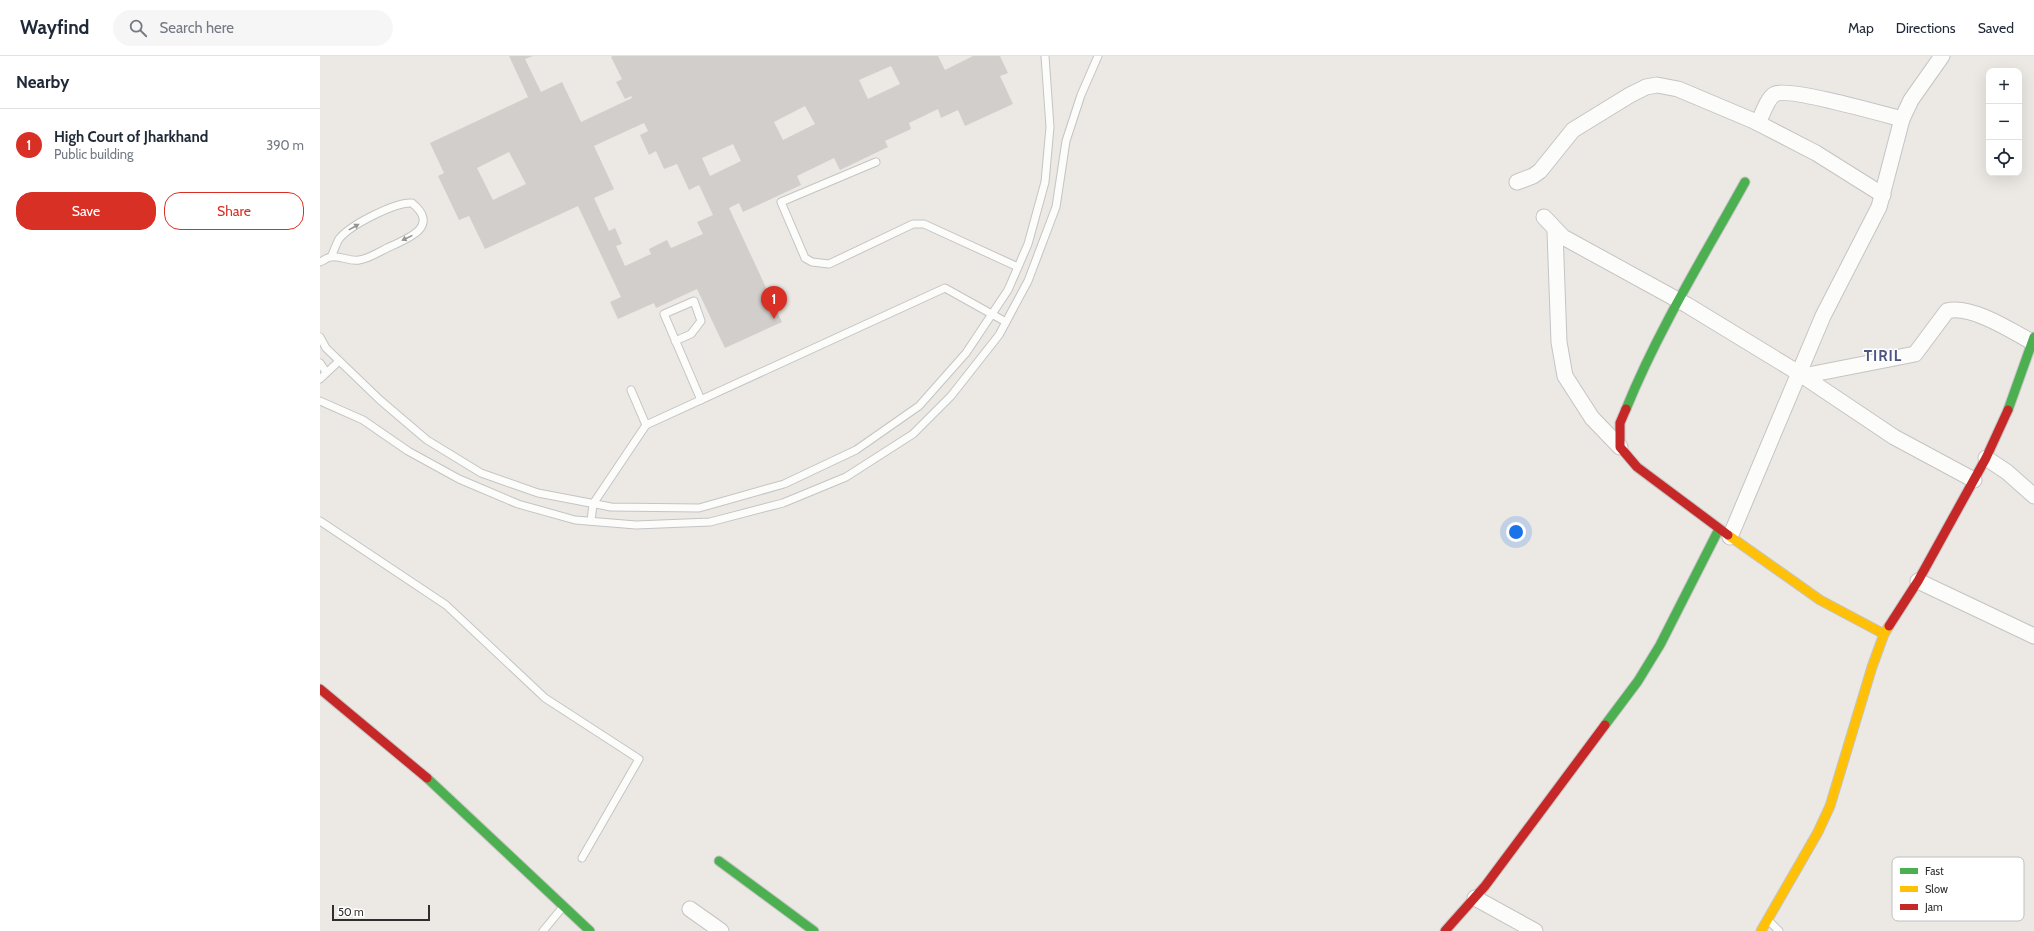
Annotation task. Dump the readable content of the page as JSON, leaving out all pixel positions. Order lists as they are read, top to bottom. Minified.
{"districts":["TIRIL"],"legend":["Fast","Slow","Jam"],"scale_bar":"50 m","page":{"header":"Wayfind","search":"Search here","nav":["Map","Directions","Saved"],"heading":"Nearby","map_buttons":["+","−"],"list":[{"mark":"1","name":"High Court of Jharkhand","note":"Public building","value":"390 m"}],"buttons":["Save","Share"],"pins":"1","scale":"50 m"}}
